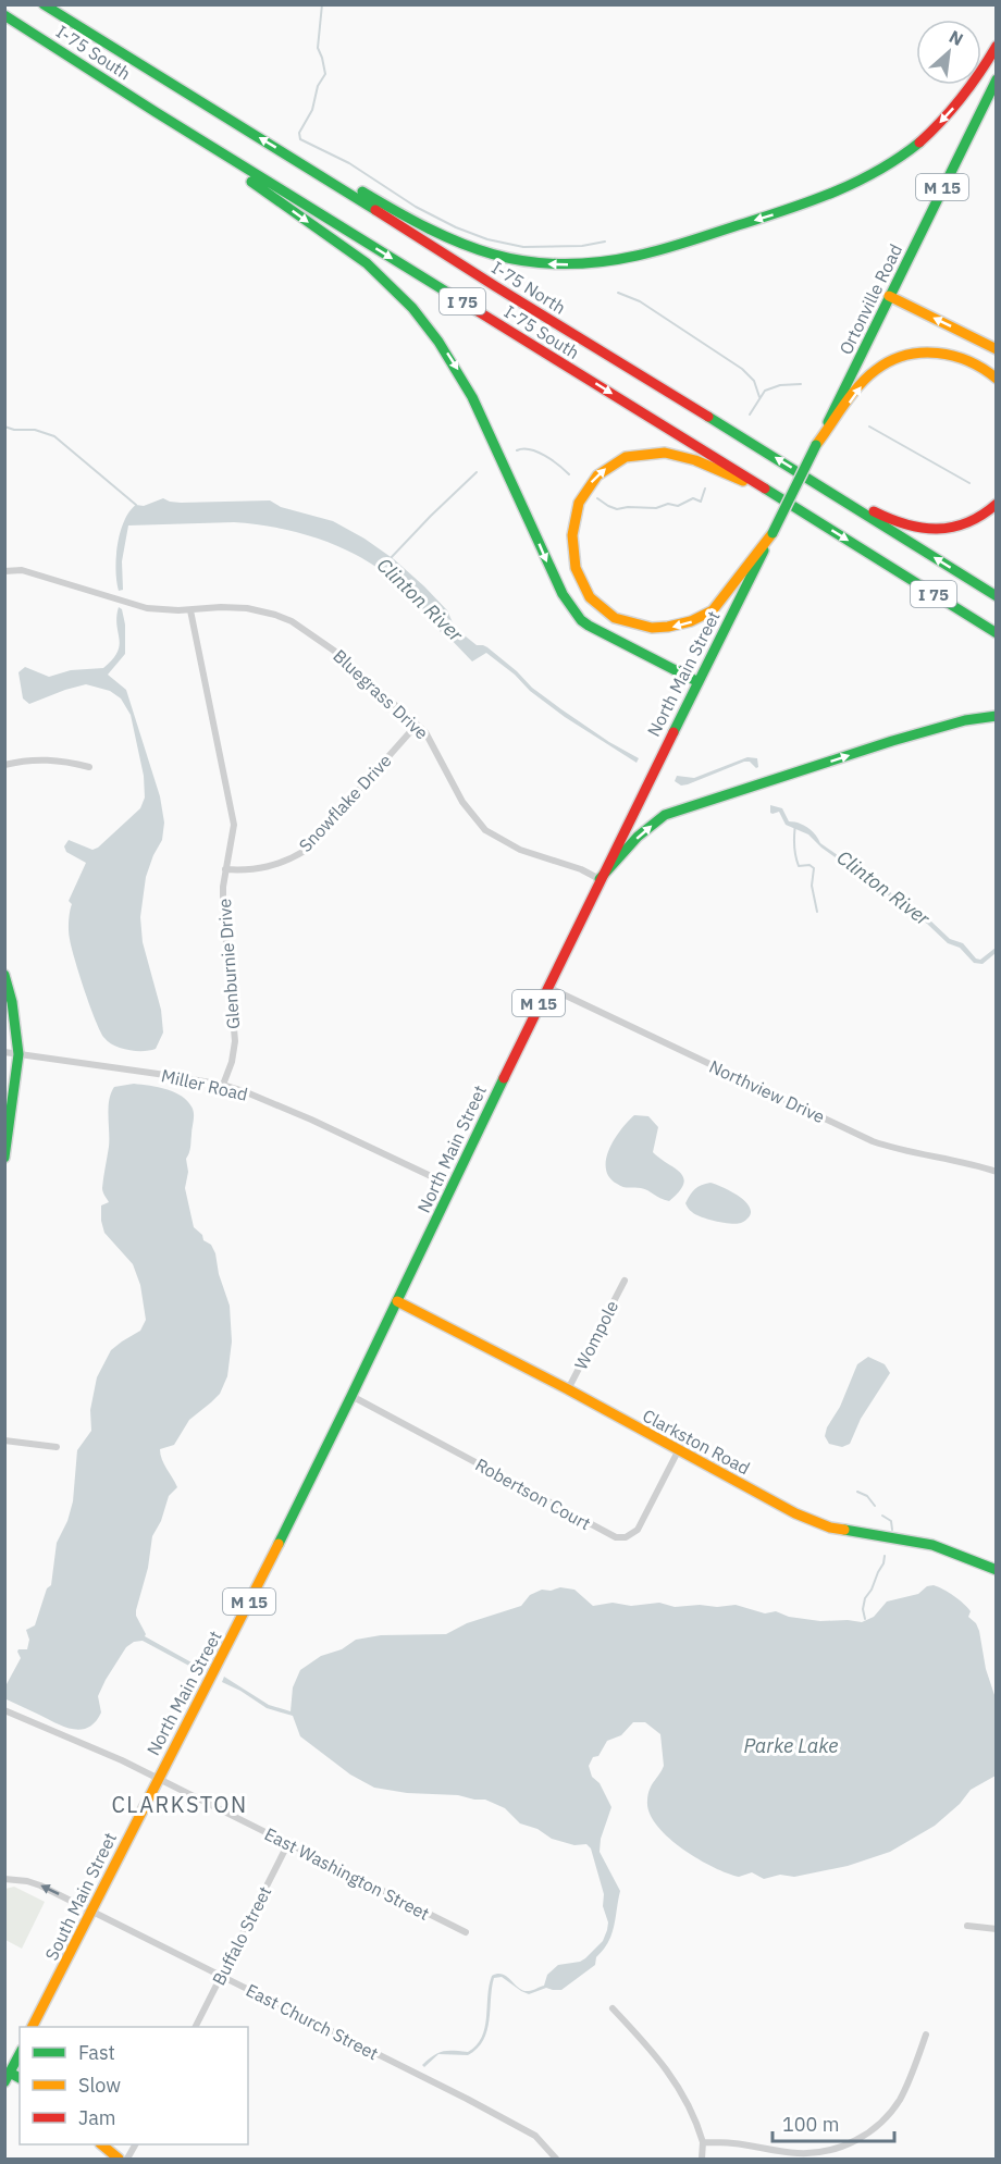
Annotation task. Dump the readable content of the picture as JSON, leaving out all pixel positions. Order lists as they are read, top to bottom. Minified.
{"streets":{"main road":["I-75 South","M 15","I-75 North","Ortonville Road","I 75","North Main Street","Clarkston Road","South Main Street"],"street":["Bluegrass Drive","Snowflake Drive","Glenburnie Drive","Miller Road","Northview Drive","Wompole","Robertson Court","East Washington Street","Buffalo Street","East Church Street"]},"crossings":[["Ortonville Road","North Main Street"],["North Main Street","Bluegrass Drive"],["North Main Street","Miller Road"],["North Main Street","Northview Drive"],["North Main Street","Clarkston Road"],["North Main Street","Robertson Court"],["North Main Street","East Washington Street"],["North Main Street","South Main Street"],["Bluegrass Drive","Snowflake Drive"],["Bluegrass Drive","Glenburnie Drive"],["Snowflake Drive","Glenburnie Drive"],["Glenburnie Drive","Miller Road"],["Wompole","Clarkston Road"],["Clarkston Road","Robertson Court"],["East Washington Street","South Main Street"],["East Washington Street","Buffalo Street"],["South Main Street","East Church Street"],["Buffalo Street","East Church Street"]],"districts":["CLARKSTON"],"water":["Clinton River","Parke Lake"],"legend":["Fast","Slow","Jam"],"scale_bar":"100 m","north":"top right"}
